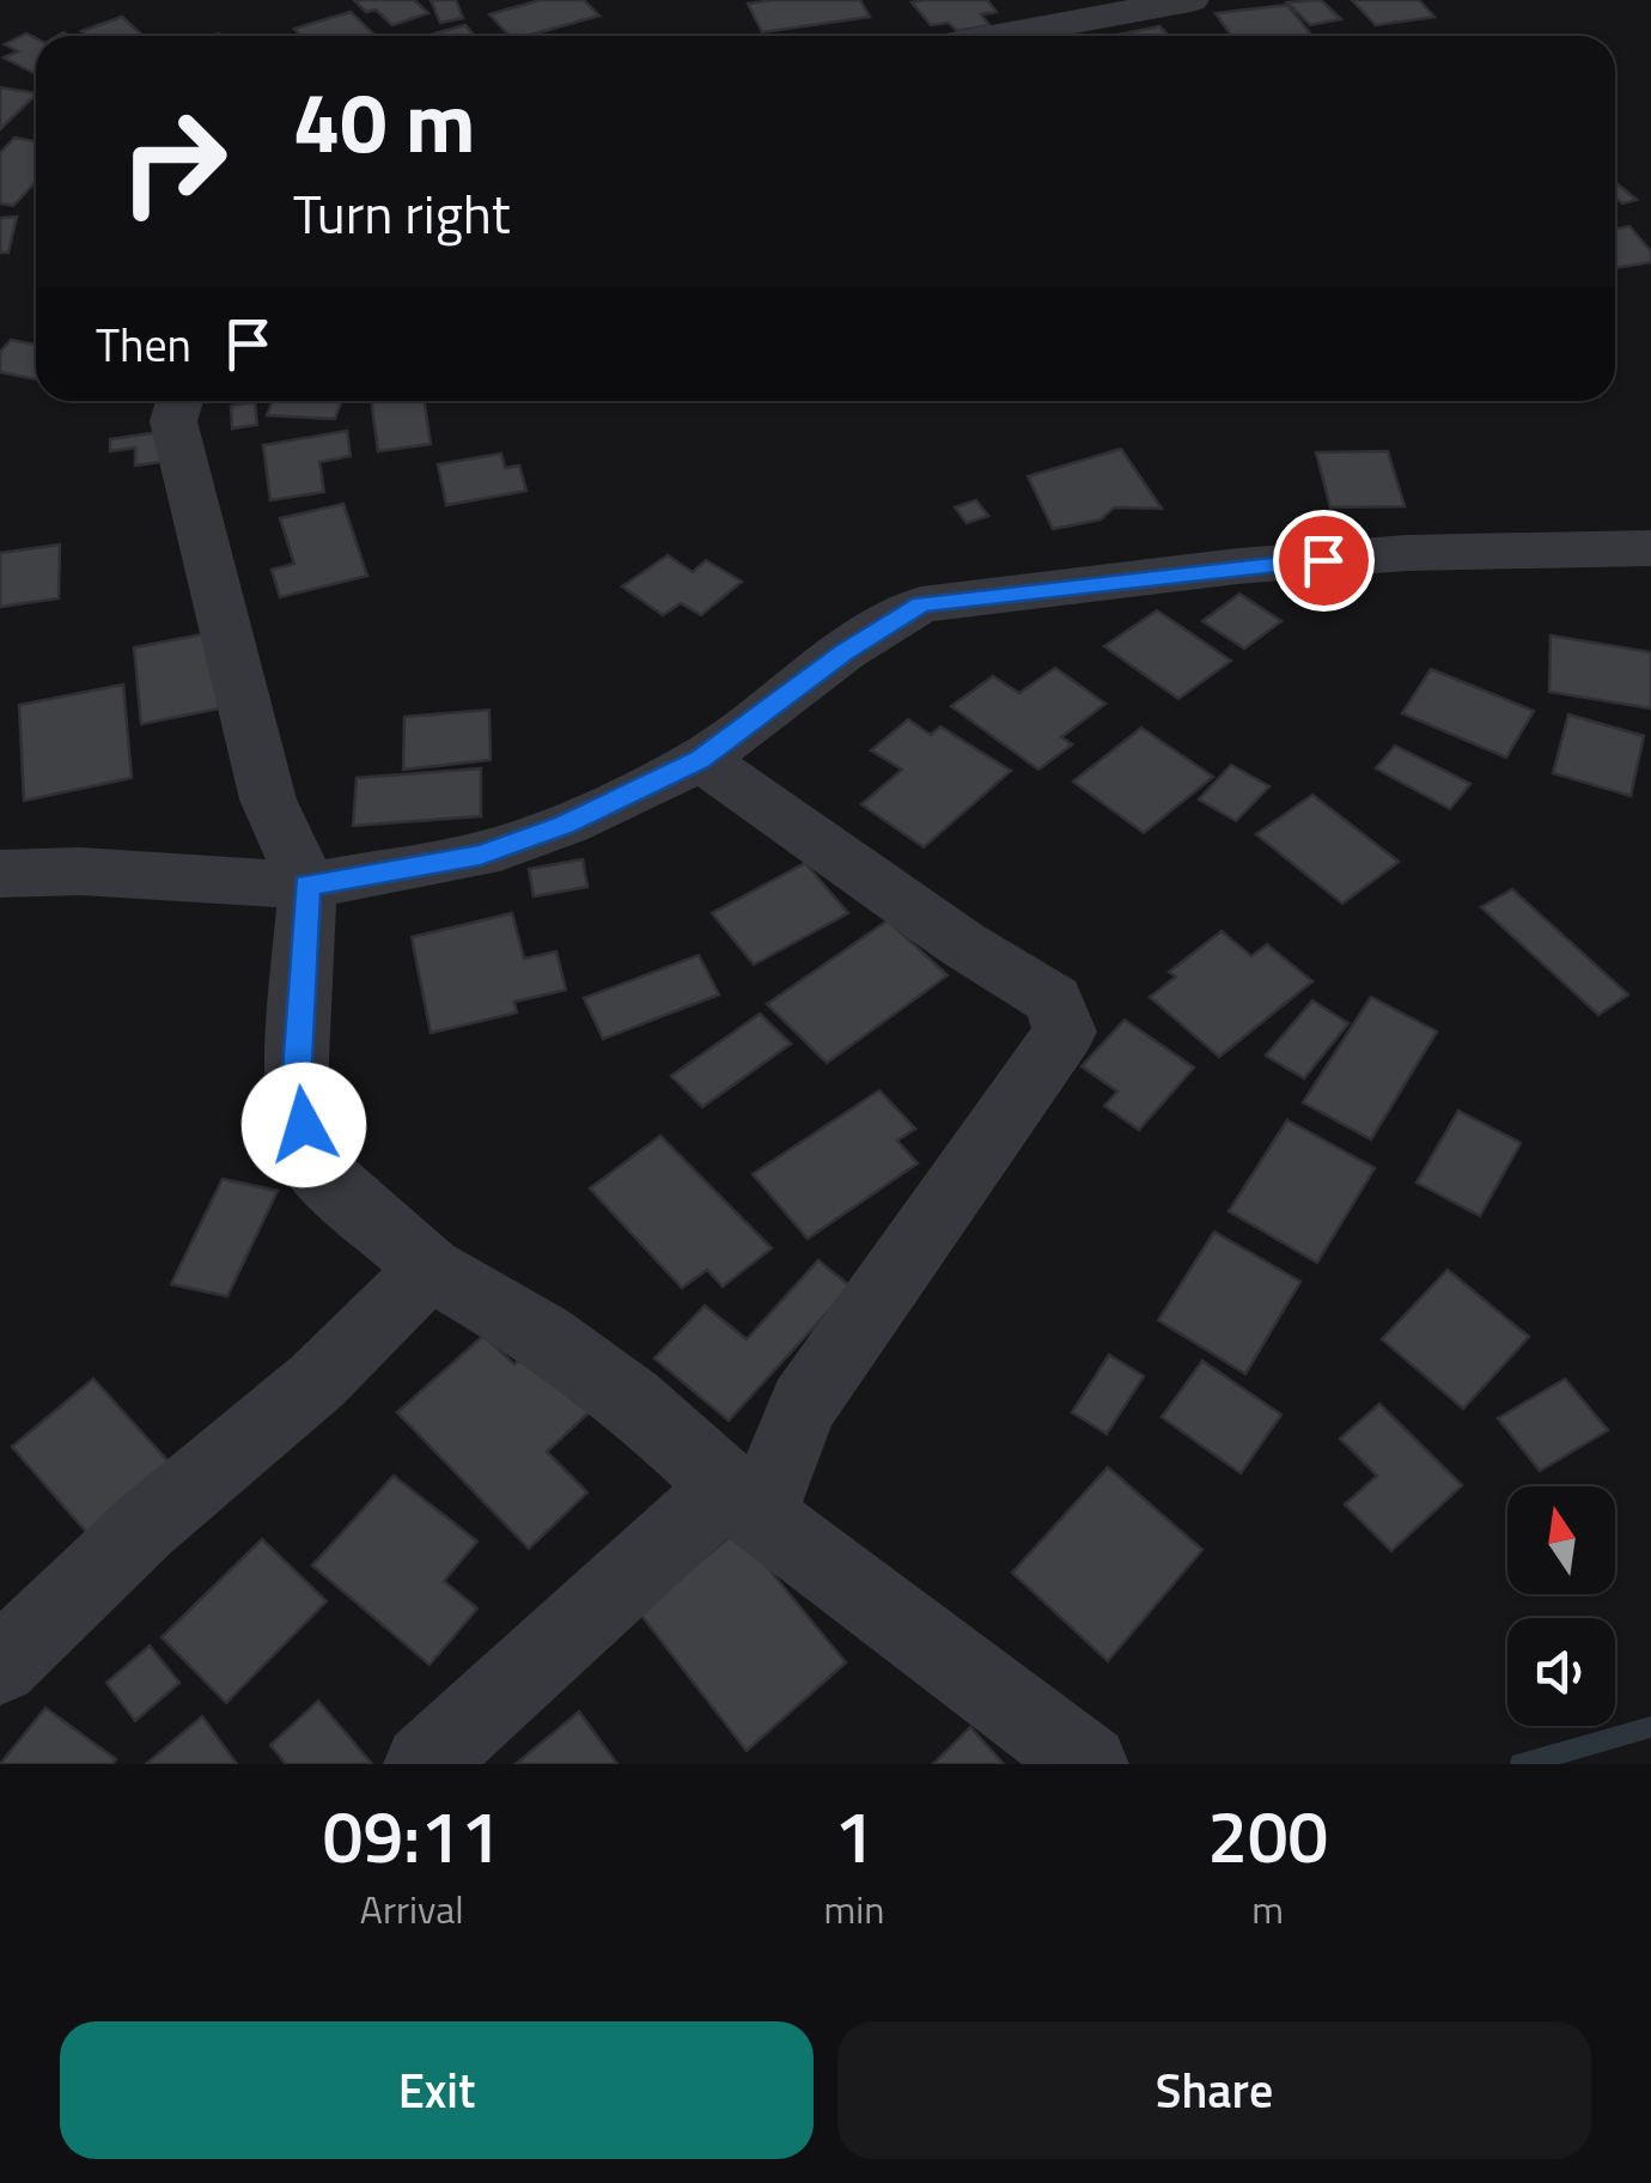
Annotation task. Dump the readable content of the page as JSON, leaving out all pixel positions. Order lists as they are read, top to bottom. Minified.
{"north":"top","page":{"turn":["40 m","Turn right"],"then":"Then","eta":["09:11","Arrival","1","min","200","m"],"buttons":["Exit","Share"]}}
